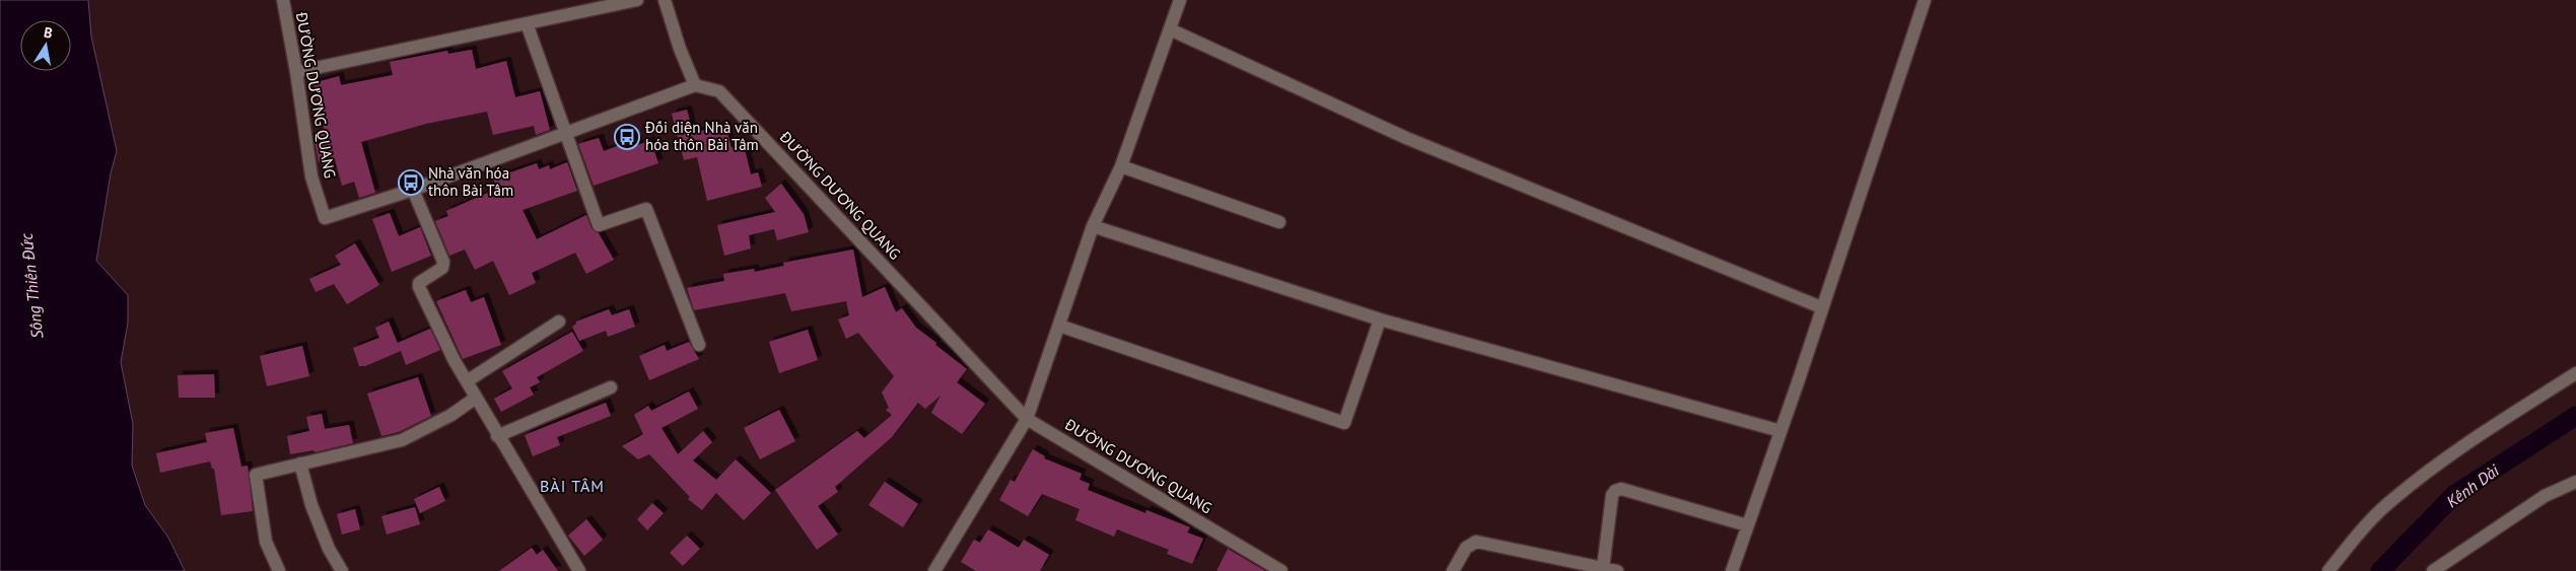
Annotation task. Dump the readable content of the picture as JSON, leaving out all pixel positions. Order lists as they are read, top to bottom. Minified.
{"streets":{"street":["ĐƯỜNG DƯƠNG QUANG"]},"districts":["BÀI TÂM"],"water":["Sông Thiên Đức","Kênh Dài"],"places":{"bus stop":["Đối diện Nhà văn hóa thôn Bài Tâm","Nhà văn hóa thôn Bài Tâm"]},"north":"top"}
